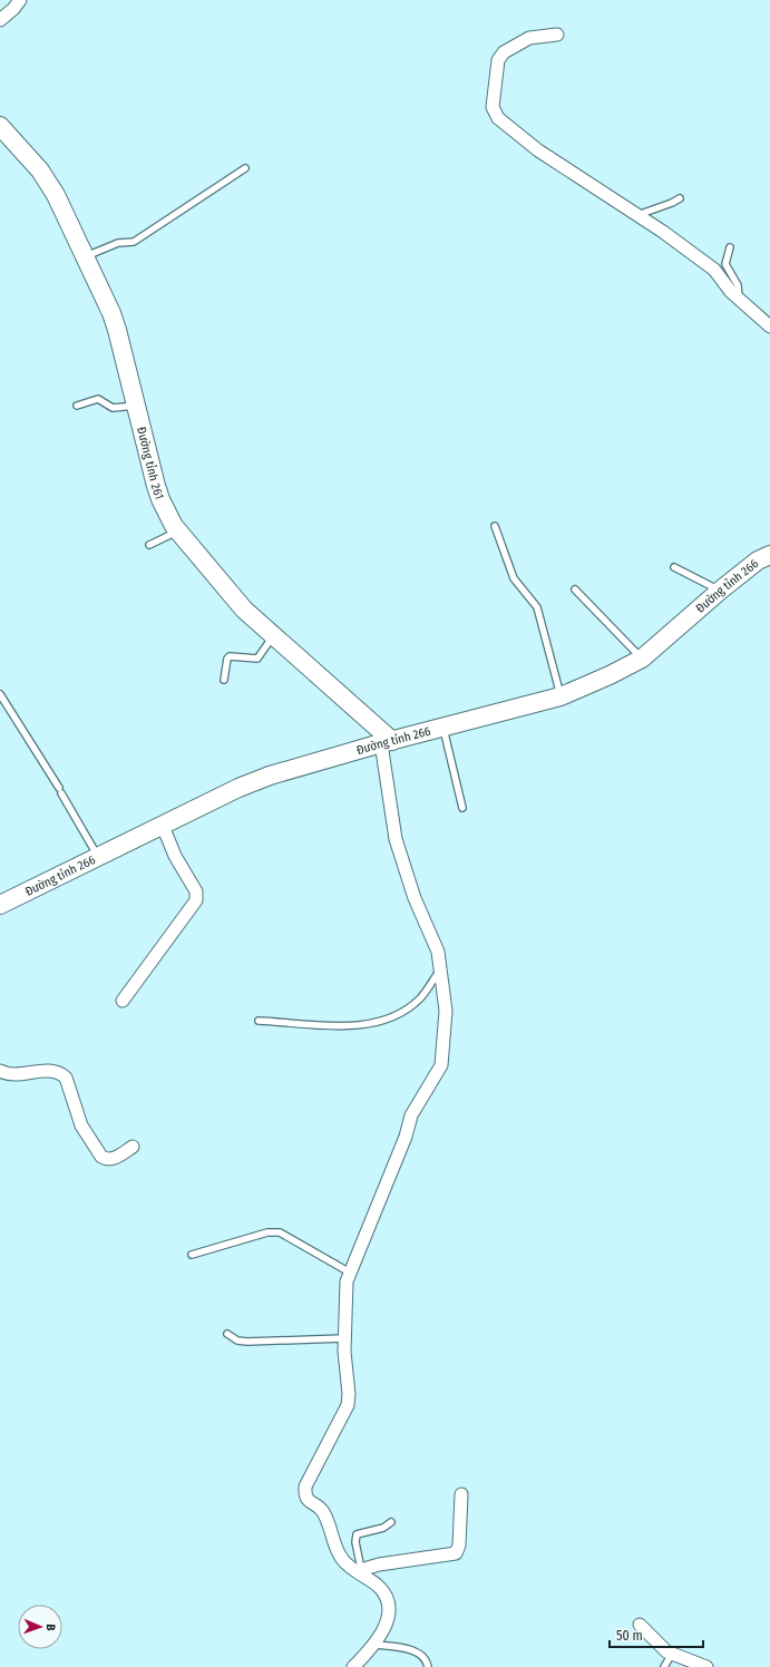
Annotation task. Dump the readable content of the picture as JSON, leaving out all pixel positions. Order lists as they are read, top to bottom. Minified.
{"streets":{"main road":["Đường tỉnh 261","Đường tỉnh 266"]},"crossings":[["Đường tỉnh 261","Đường tỉnh 266"]],"scale_bar":"50 m","north":"right"}
